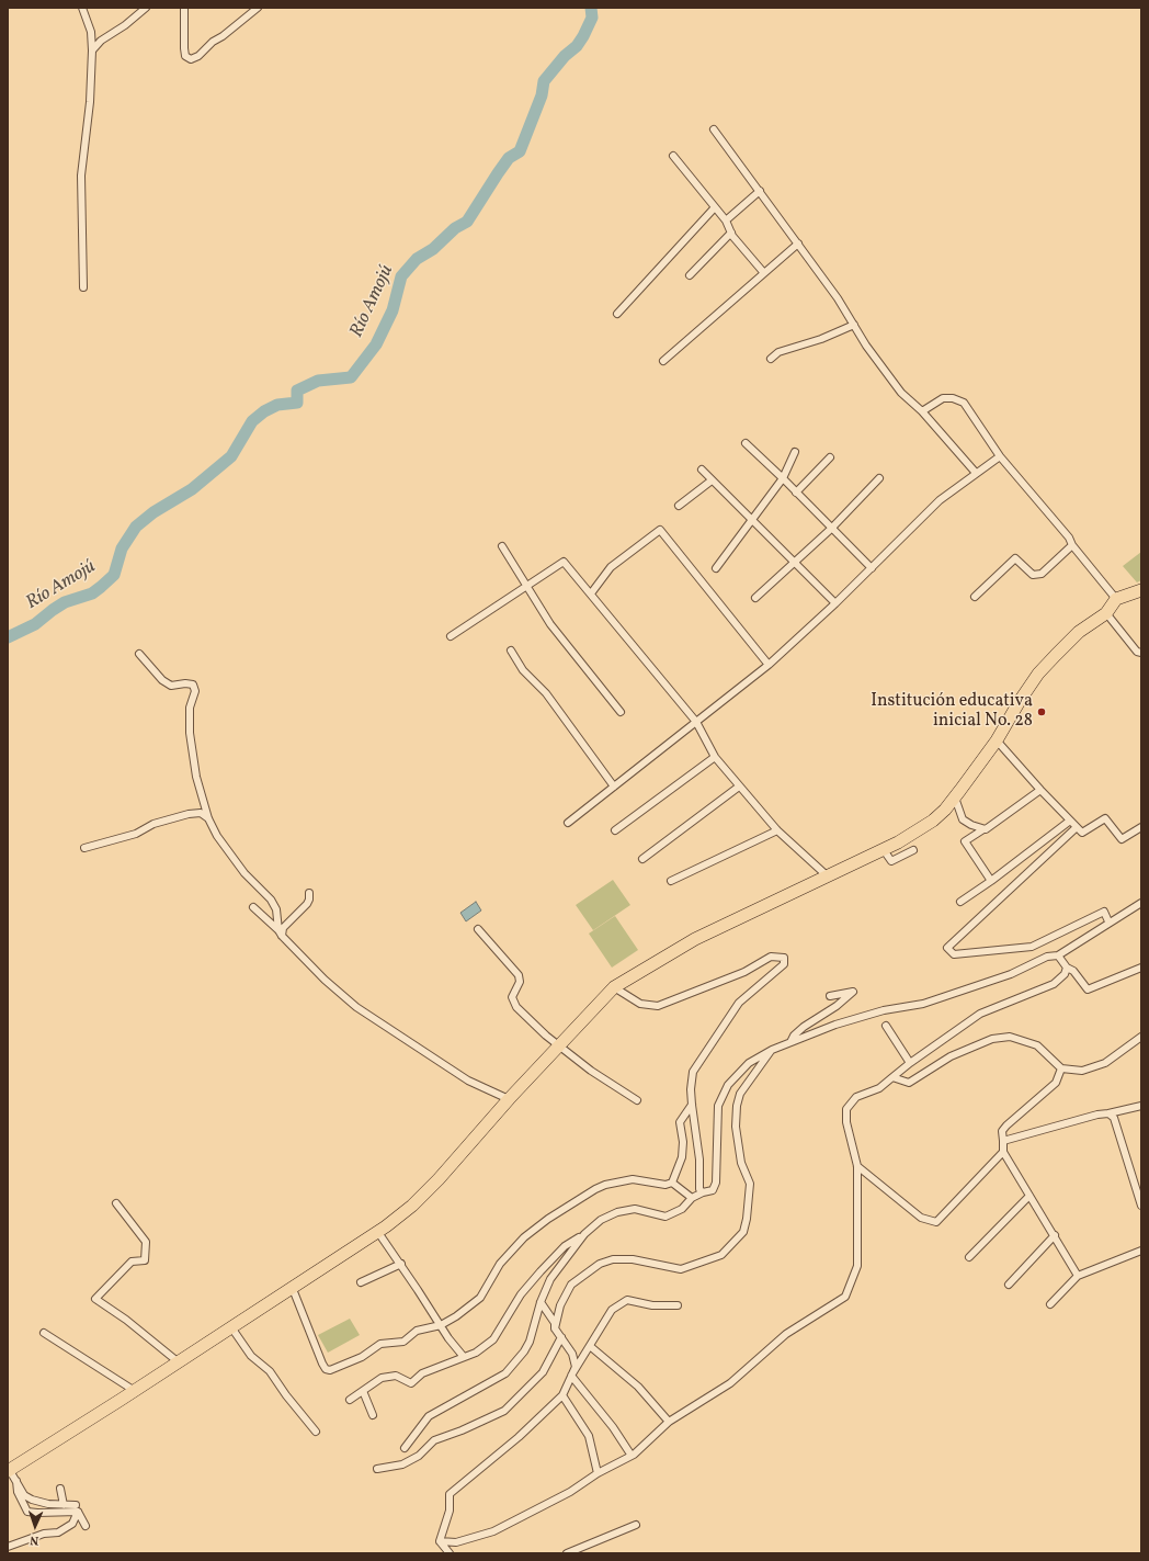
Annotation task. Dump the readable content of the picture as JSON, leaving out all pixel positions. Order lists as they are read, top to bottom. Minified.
{"water":["Río Amojú"],"places":["Institución educativa inicial No. 28"],"north":"bottom"}
